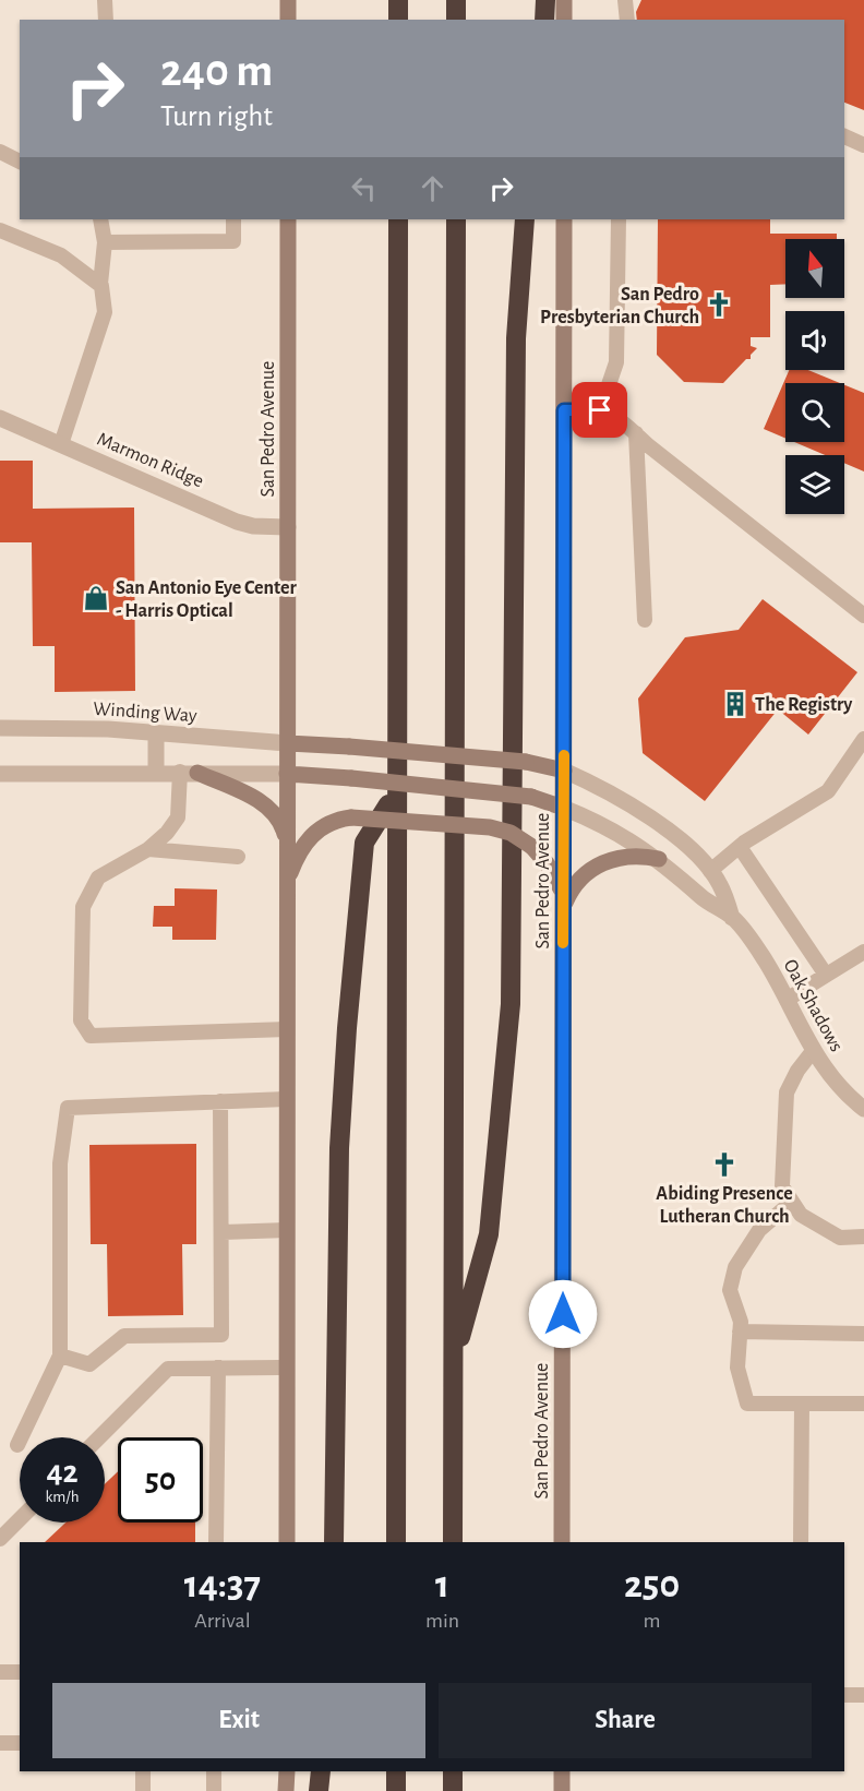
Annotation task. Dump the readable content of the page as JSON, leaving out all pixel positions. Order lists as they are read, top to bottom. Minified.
{"streets":{"main road":["San Pedro Avenue"],"street":["Marmon Ridge","Winding Way","Oak Shadows"]},"crossings":[["San Pedro Avenue","Marmon Ridge"],["San Pedro Avenue","Winding Way"],["San Pedro Avenue","Oak Shadows"]],"places":{"church":["San Pedro Presbyterian Church","Abiding Presence Lutheran Church"],"shop":["San Antonio Eye Center - Harris Optical"],"building":["The Registry"]},"north":"top","page":{"turn":["240 m","Turn right"],"speed":"42 km/h","limit":"50","eta":["14:37","Arrival","1","min","250","m"],"buttons":["Exit","Share"]}}
